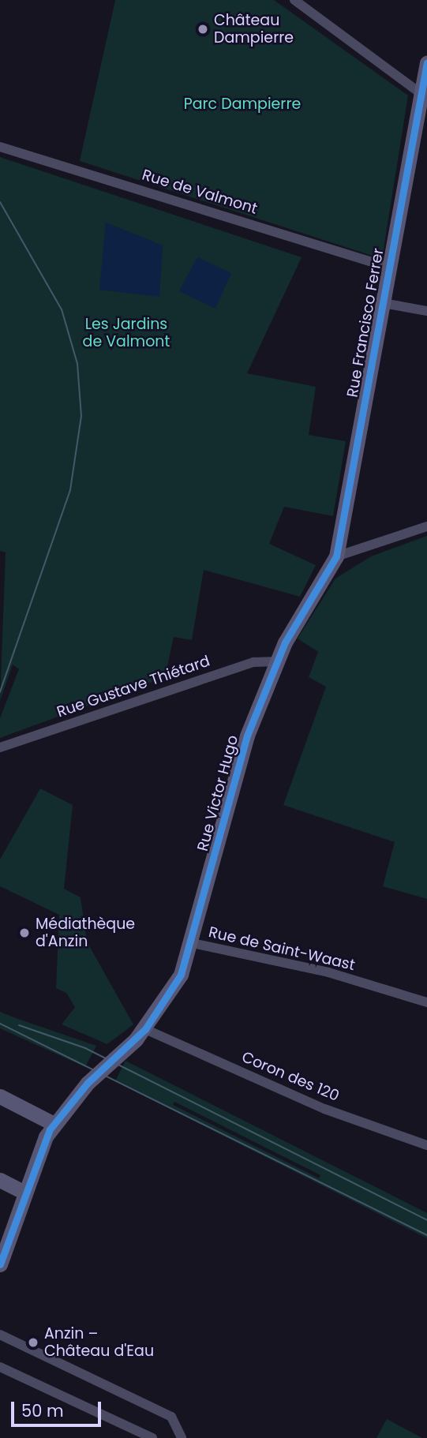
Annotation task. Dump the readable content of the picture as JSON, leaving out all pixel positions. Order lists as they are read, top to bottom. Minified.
{"streets":{"street":["Rue de Valmont","Rue Francisco Ferrer","Rue Gustave Thiétard","Rue Victor Hugo","Rue de Saint-Waast","Coron des 120"]},"crossings":[["Rue de Valmont","Rue Francisco Ferrer"],["Rue Francisco Ferrer","Rue Victor Hugo"],["Rue Gustave Thiétard","Rue Victor Hugo"],["Rue Victor Hugo","Rue de Saint-Waast"],["Rue Victor Hugo","Coron des 120"]],"parks":["Parc Dampierre","Les Jardins de Valmont"],"places":["Château Dampierre","Médiathèque d'Anzin","Anzin – Château d'Eau"],"scale_bar":"50 m"}
